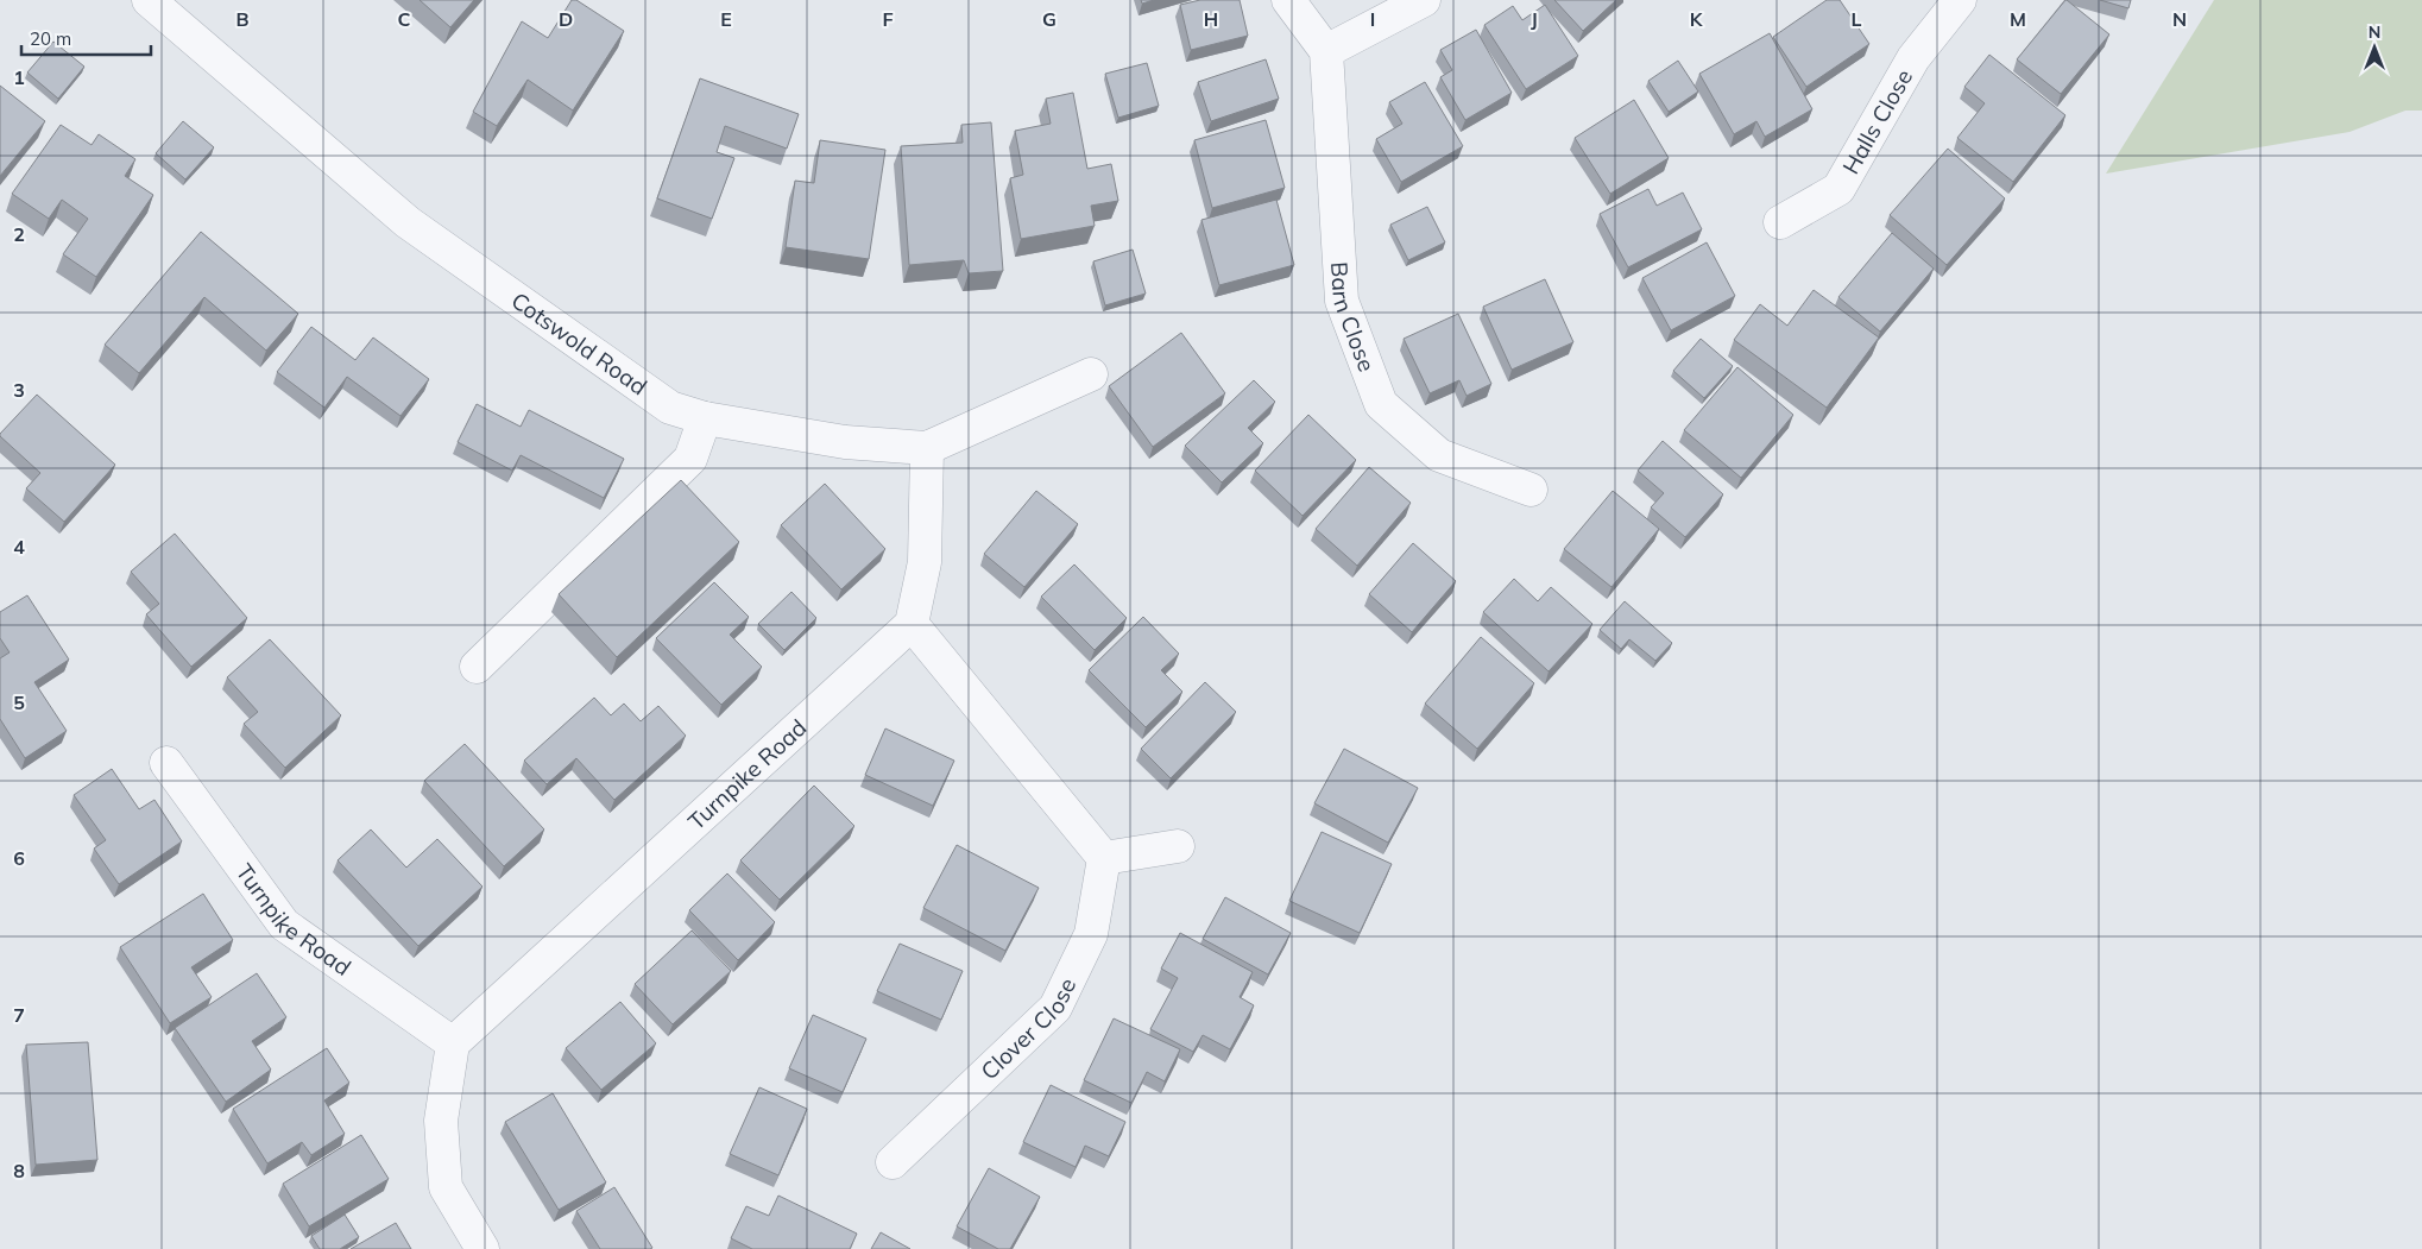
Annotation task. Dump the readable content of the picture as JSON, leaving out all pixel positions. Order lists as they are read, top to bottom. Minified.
{"streets":{"street":["Halls Close","Barn Close","Cotswold Road","Turnpike Road","Clover Close"]},"scale_bar":"20 m","north":"top","grid":{"columns":["B","C","D","E","F","G","H","I","J","K","L","M","N"],"rows":["1","2","3","4","5","6","7","8"]}}
